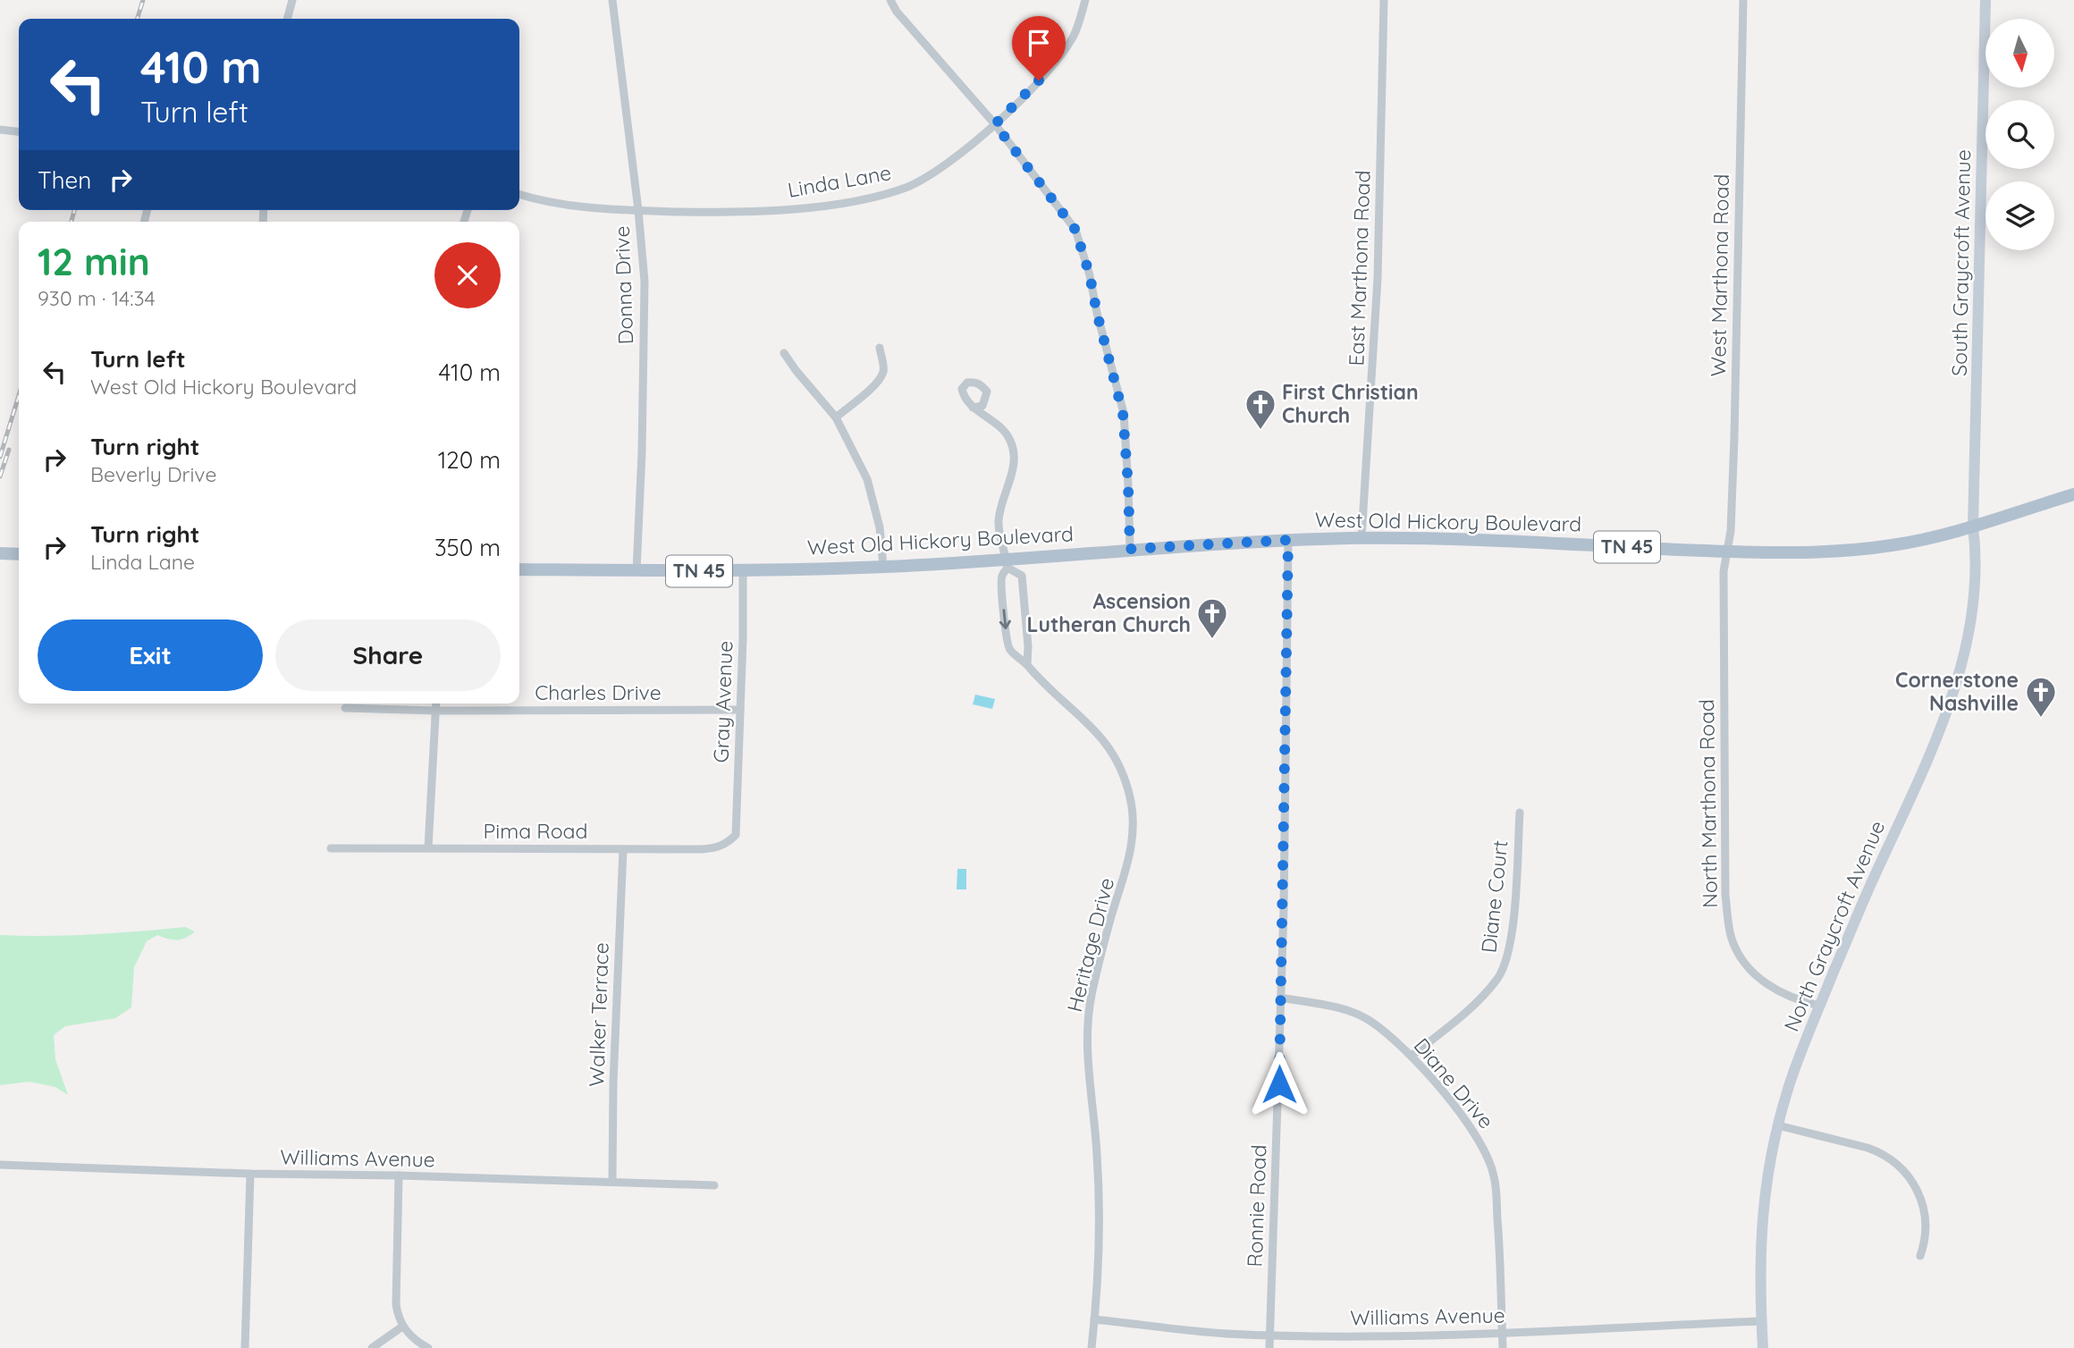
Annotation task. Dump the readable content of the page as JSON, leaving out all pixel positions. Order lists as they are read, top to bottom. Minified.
{"streets":{"main road":["West Old Hickory Boulevard","TN 45"],"street":["Linda Lane","South Graycroft Avenue","East Marthona Road","West Marthona Road","Donna Drive","Charles Drive","Gray Avenue","North Marthona Road","Pima Road","Diane Court","North Graycroft Avenue","Heritage Drive","Walker Terrace","Diane Drive","Williams Avenue","Ronnie Road"]},"crossings":[["Linda Lane","Donna Drive"],["South Graycroft Avenue","West Old Hickory Boulevard"],["South Graycroft Avenue","North Graycroft Avenue"],["East Marthona Road","West Old Hickory Boulevard"],["West Marthona Road","West Old Hickory Boulevard"],["West Marthona Road","North Marthona Road"],["Donna Drive","West Old Hickory Boulevard"],["West Old Hickory Boulevard","Gray Avenue"],["West Old Hickory Boulevard","North Marthona Road"],["West Old Hickory Boulevard","North Graycroft Avenue"],["West Old Hickory Boulevard","Heritage Drive"],["West Old Hickory Boulevard","Ronnie Road"],["Charles Drive","Gray Avenue"],["Gray Avenue","Pima Road"],["North Marthona Road","North Graycroft Avenue"],["Pima Road","Walker Terrace"],["Diane Court","Diane Drive"],["North Graycroft Avenue","Williams Avenue"],["Heritage Drive","Williams Avenue"],["Walker Terrace","Williams Avenue"],["Diane Drive","Williams Avenue"],["Diane Drive","Ronnie Road"],["Williams Avenue","Ronnie Road"]],"places":{"church":["First Christian Church","Ascension Lutheran Church","Cornerstone Nashville"]},"north":"bottom","page":{"turn":["410 m","Turn left"],"then":"Then","heading":["12 min","930 m · 14:34"],"list":[{"name":"Turn left","note":"West Old Hickory Boulevard","value":"410 m"},{"name":"Turn right","note":"Beverly Drive","value":"120 m"},{"name":"Turn right","note":"Linda Lane","value":"350 m"}],"buttons":["Exit","Share"]}}
